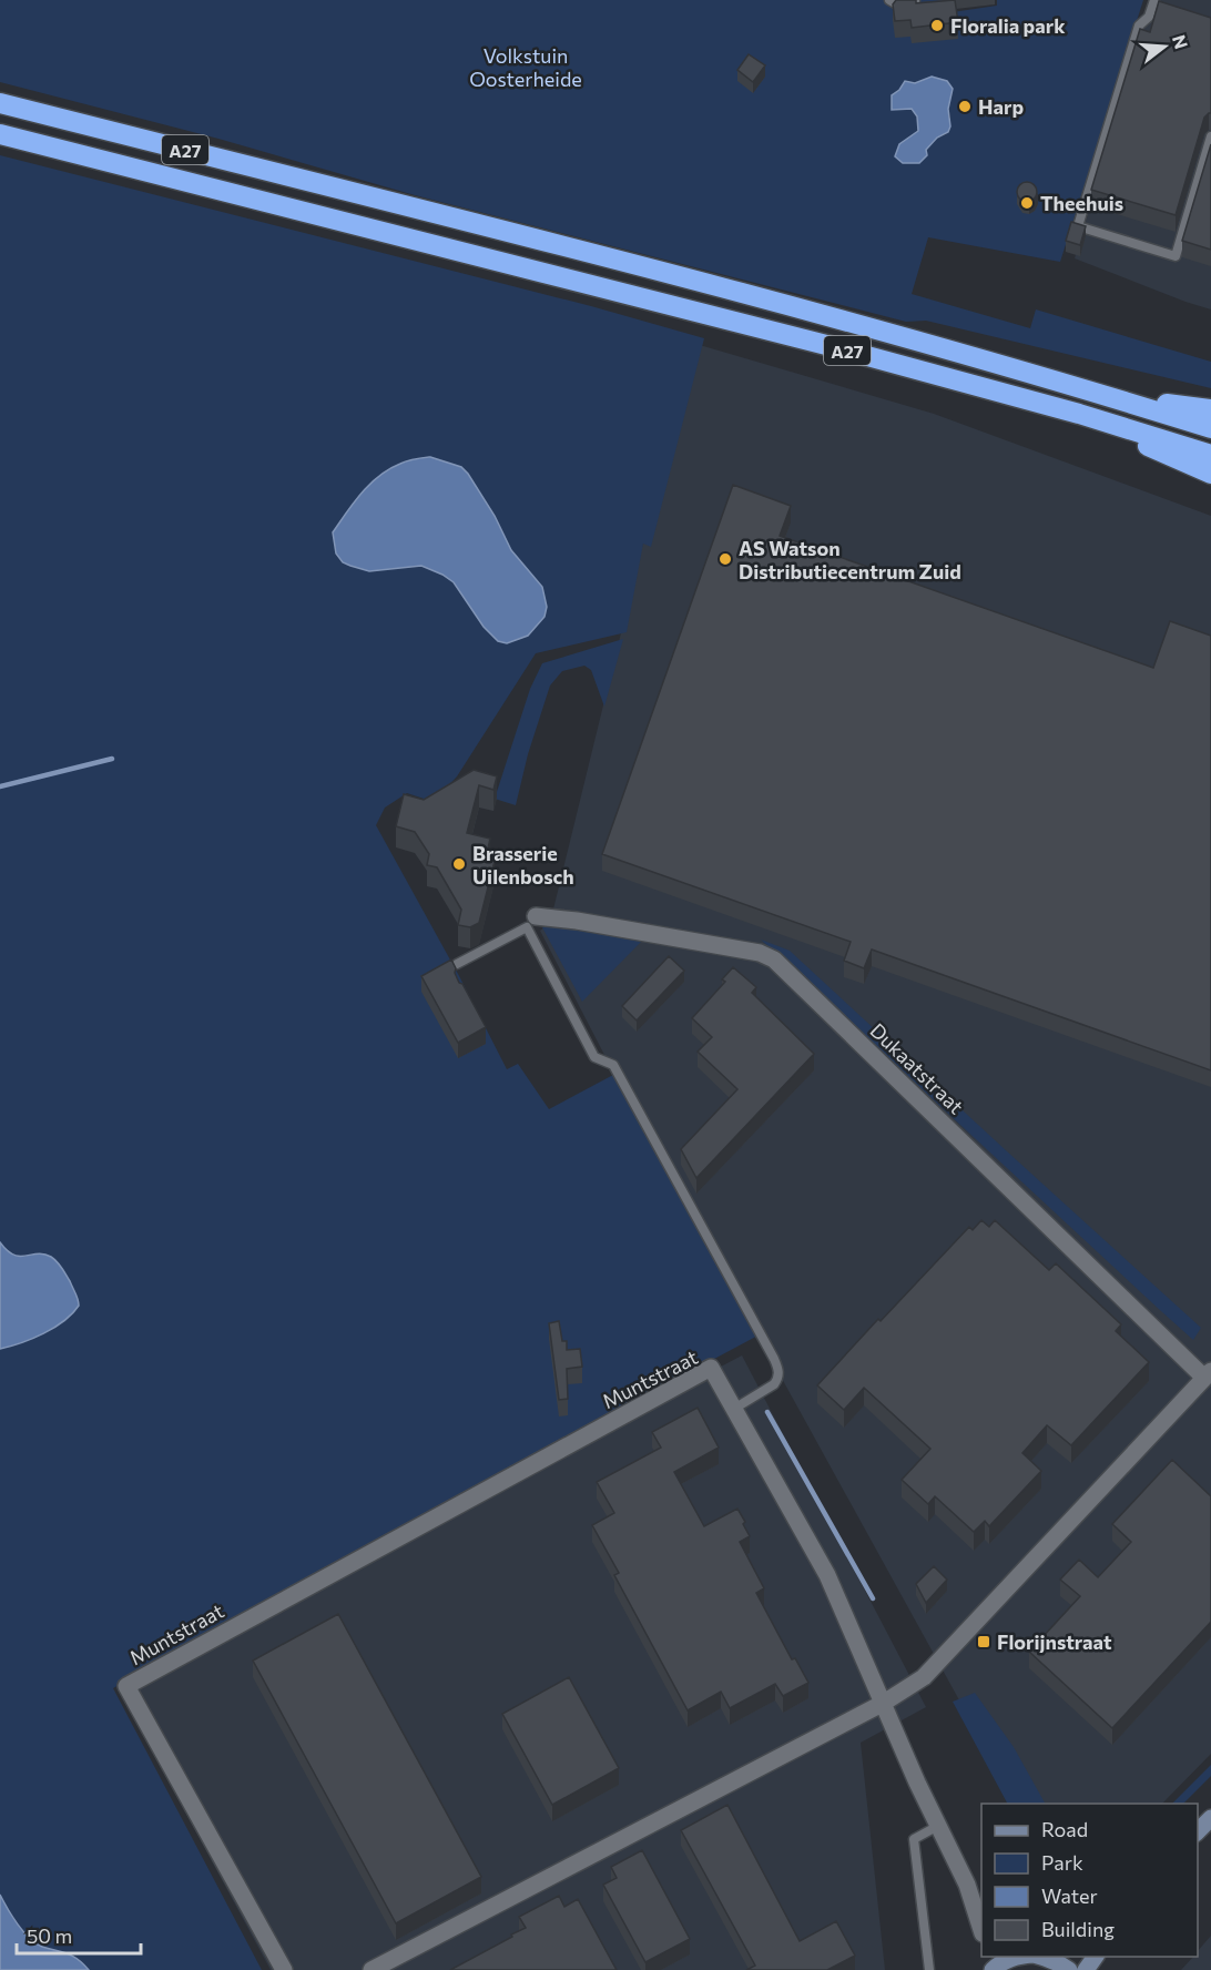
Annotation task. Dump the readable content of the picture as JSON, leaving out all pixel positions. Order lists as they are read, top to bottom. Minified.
{"streets":{"highway":["A27"],"street":["Dukaatstraat","Muntstraat"]},"parks":["Volkstuin Oosterheide"],"places":{"other":["Floralia park","Harp","Theehuis","AS Watson Distributiecentrum Zuid","Brasserie Uilenbosch"],"transit":["Florijnstraat"]},"legend":["Road","Park","Water","Building"],"scale_bar":"50 m","north":"right"}
